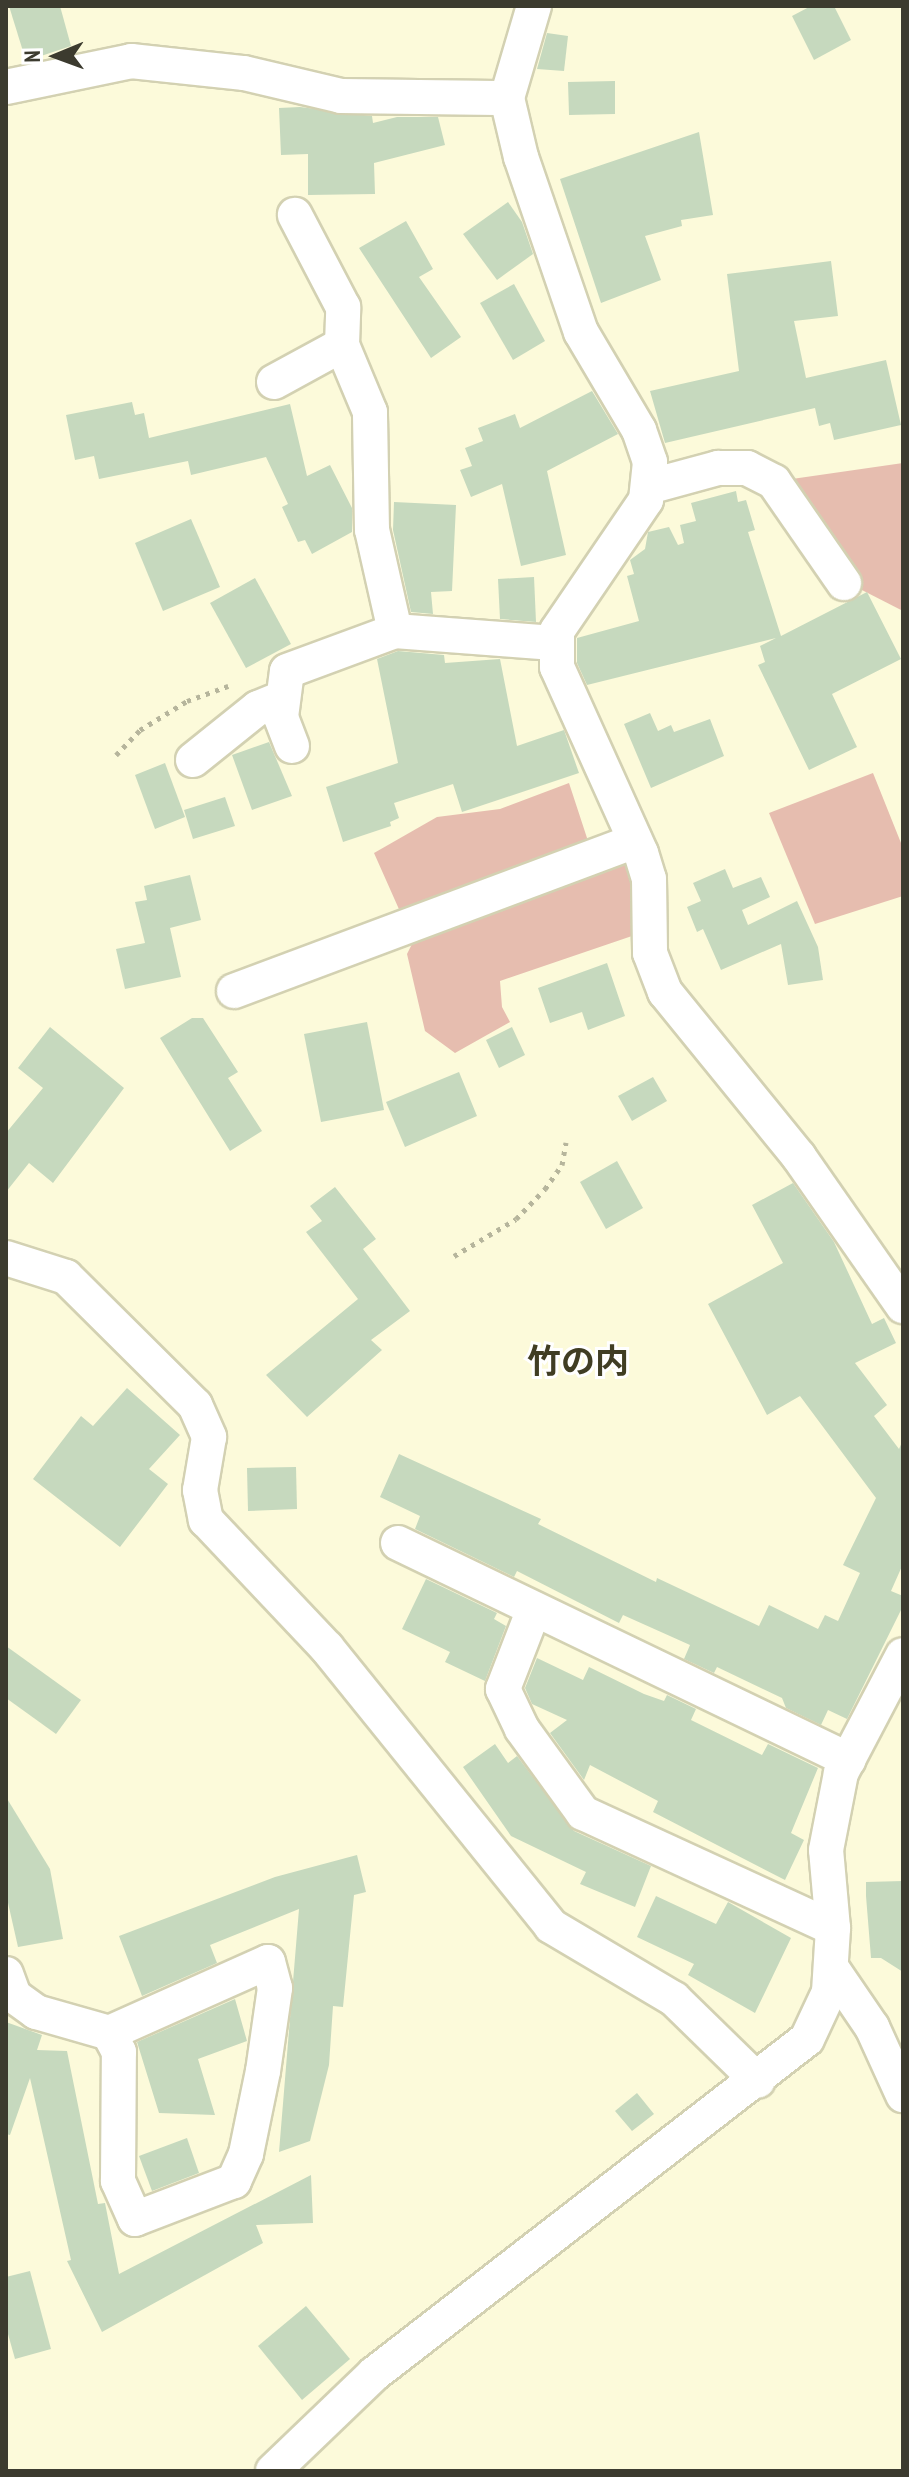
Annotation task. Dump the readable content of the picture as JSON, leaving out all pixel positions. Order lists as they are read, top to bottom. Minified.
{"districts":["竹の内"],"north":"left"}
